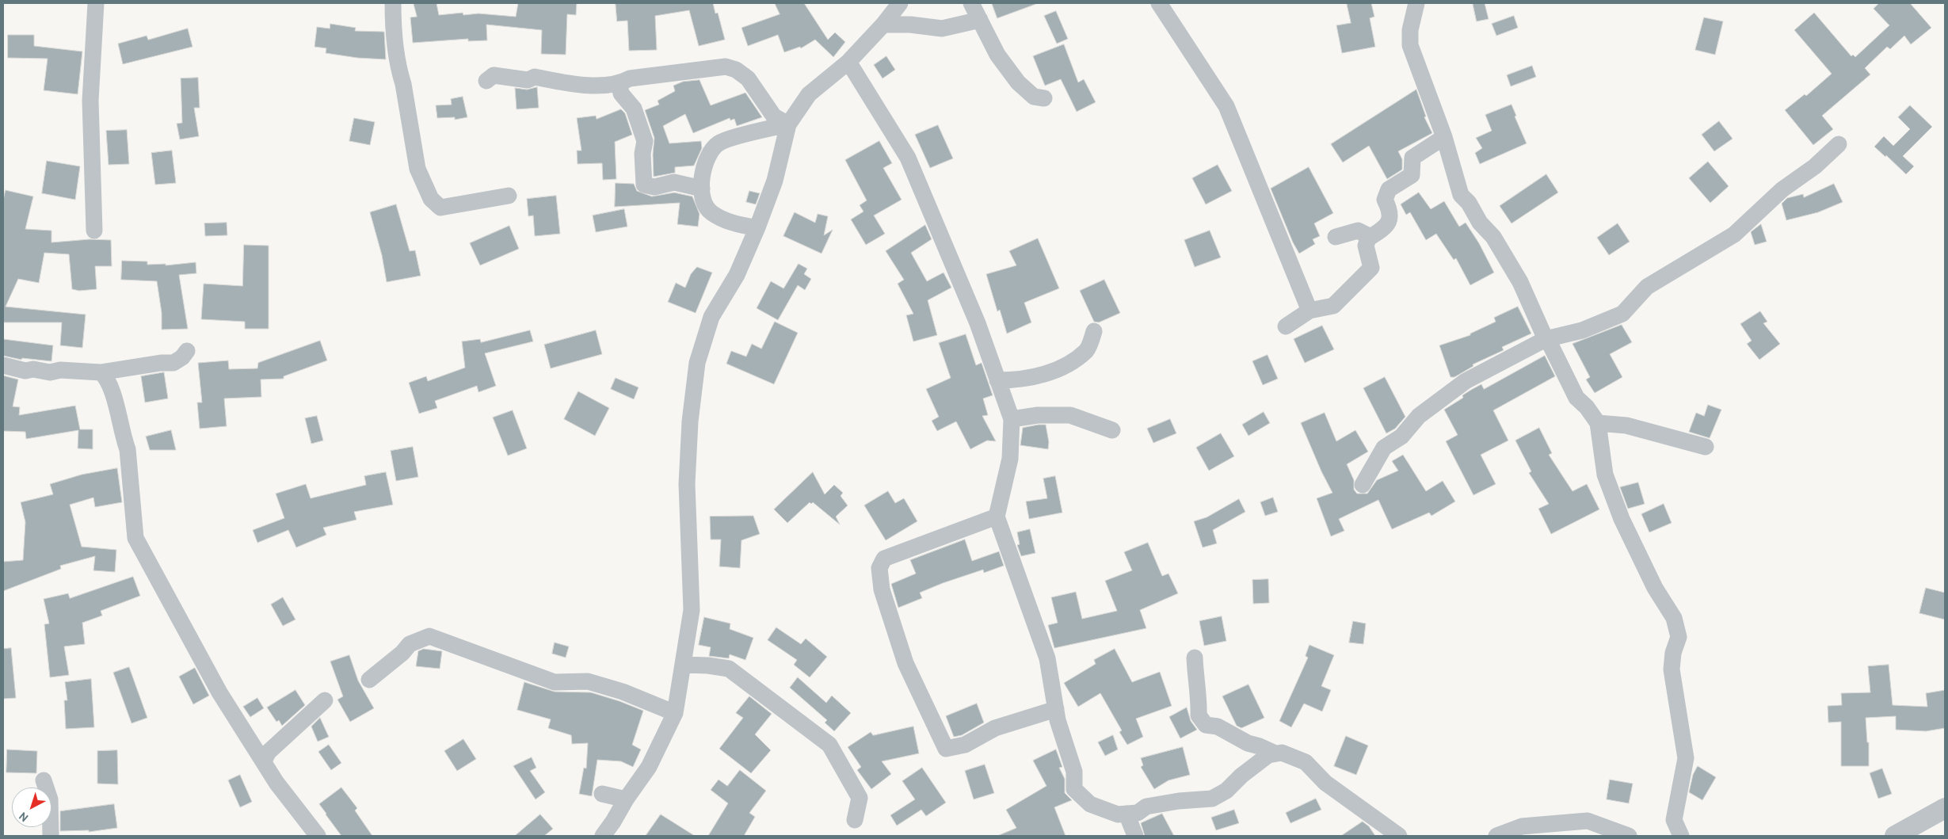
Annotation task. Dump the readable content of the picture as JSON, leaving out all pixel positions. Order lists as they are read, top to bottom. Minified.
{"north":"bottom left"}
